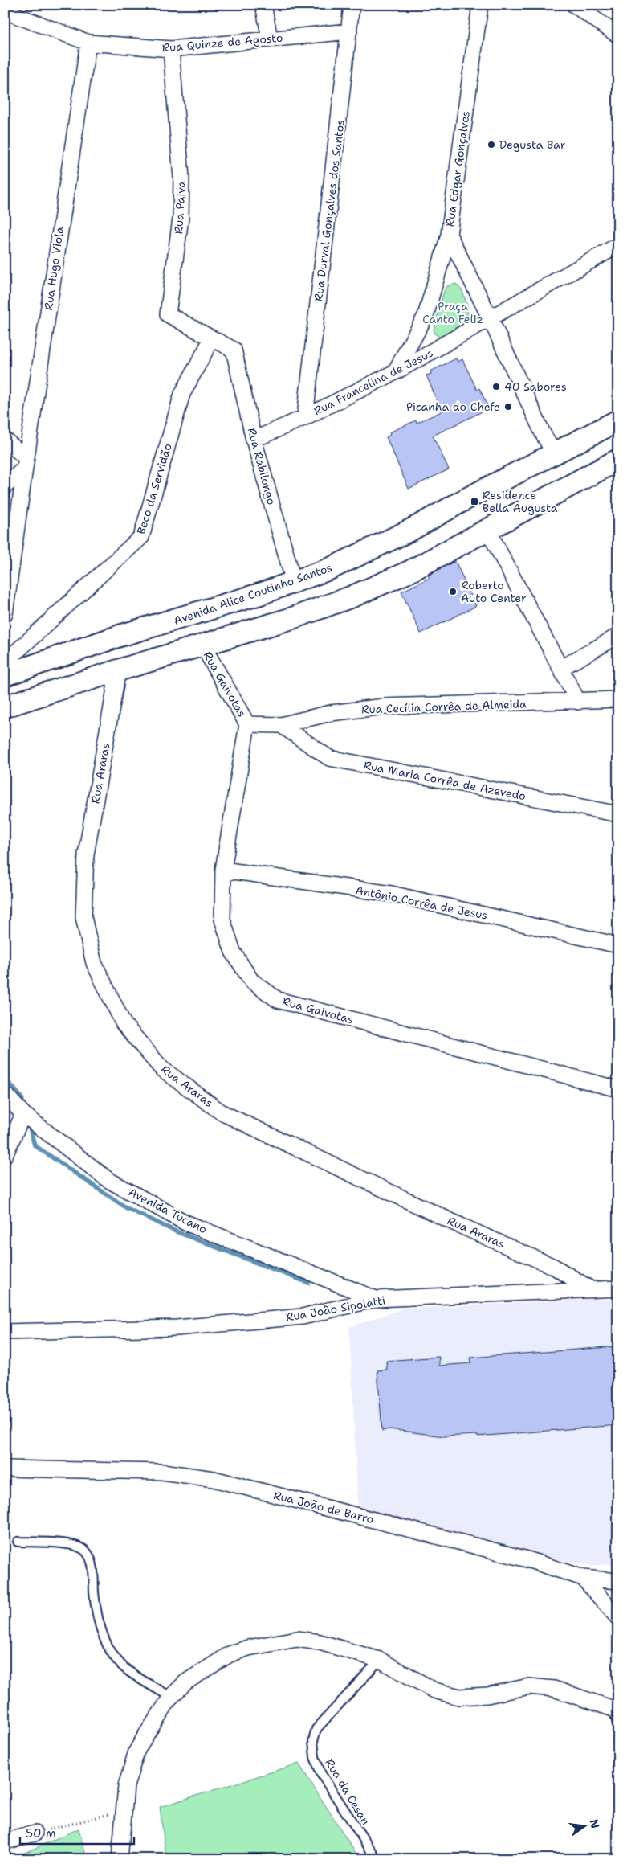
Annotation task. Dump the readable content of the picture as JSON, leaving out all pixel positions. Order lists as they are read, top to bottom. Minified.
{"streets":{"main road":["Avenida Alice Coutinho Santos"],"street":["Rua Quinze de Agosto","Rua Edgar Gonçalves","Rua Paiva","Rua Durval Gonçalves dos Santos","Rua Hugo Viola","Rua Francelina de Jesus","Rua Rabilongo","Beco da Servidão","Rua Gaivotas","Rua Cecília Corrêa de Almeida","Rua Araras","Rua Maria Corrêa de Azevedo","Antônio Corrêa de Jesus","Avenida Tucano","Rua João Sipolatti","Rua João de Barro"],"lane":["Rua da Cesan"]},"crossings":[["Rua Quinze de Agosto","Rua Paiva"],["Rua Quinze de Agosto","Rua Durval Gonçalves dos Santos"],["Rua Quinze de Agosto","Rua Hugo Viola"],["Rua Edgar Gonçalves","Rua Francelina de Jesus"],["Rua Edgar Gonçalves","Avenida Alice Coutinho Santos"],["Rua Paiva","Rua Rabilongo"],["Rua Paiva","Beco da Servidão"],["Rua Durval Gonçalves dos Santos","Rua Francelina de Jesus"],["Rua Francelina de Jesus","Rua Rabilongo"],["Rua Rabilongo","Beco da Servidão"],["Rua Rabilongo","Avenida Alice Coutinho Santos"],["Rua Gaivotas","Rua Cecília Corrêa de Almeida"],["Rua Gaivotas","Antônio Corrêa de Jesus"],["Rua Cecília Corrêa de Almeida","Rua Maria Corrêa de Azevedo"],["Rua Araras","Rua João Sipolatti"],["Avenida Tucano","Rua João Sipolatti"]],"parks":["Praça Canto Feliz"],"places":{"other":["Degusta Bar","40 Sabores","Picanha do Chefe","Roberto Auto Center"],"transit":["Residence Bella Augusta"]},"scale_bar":"50 m","north":"right"}
